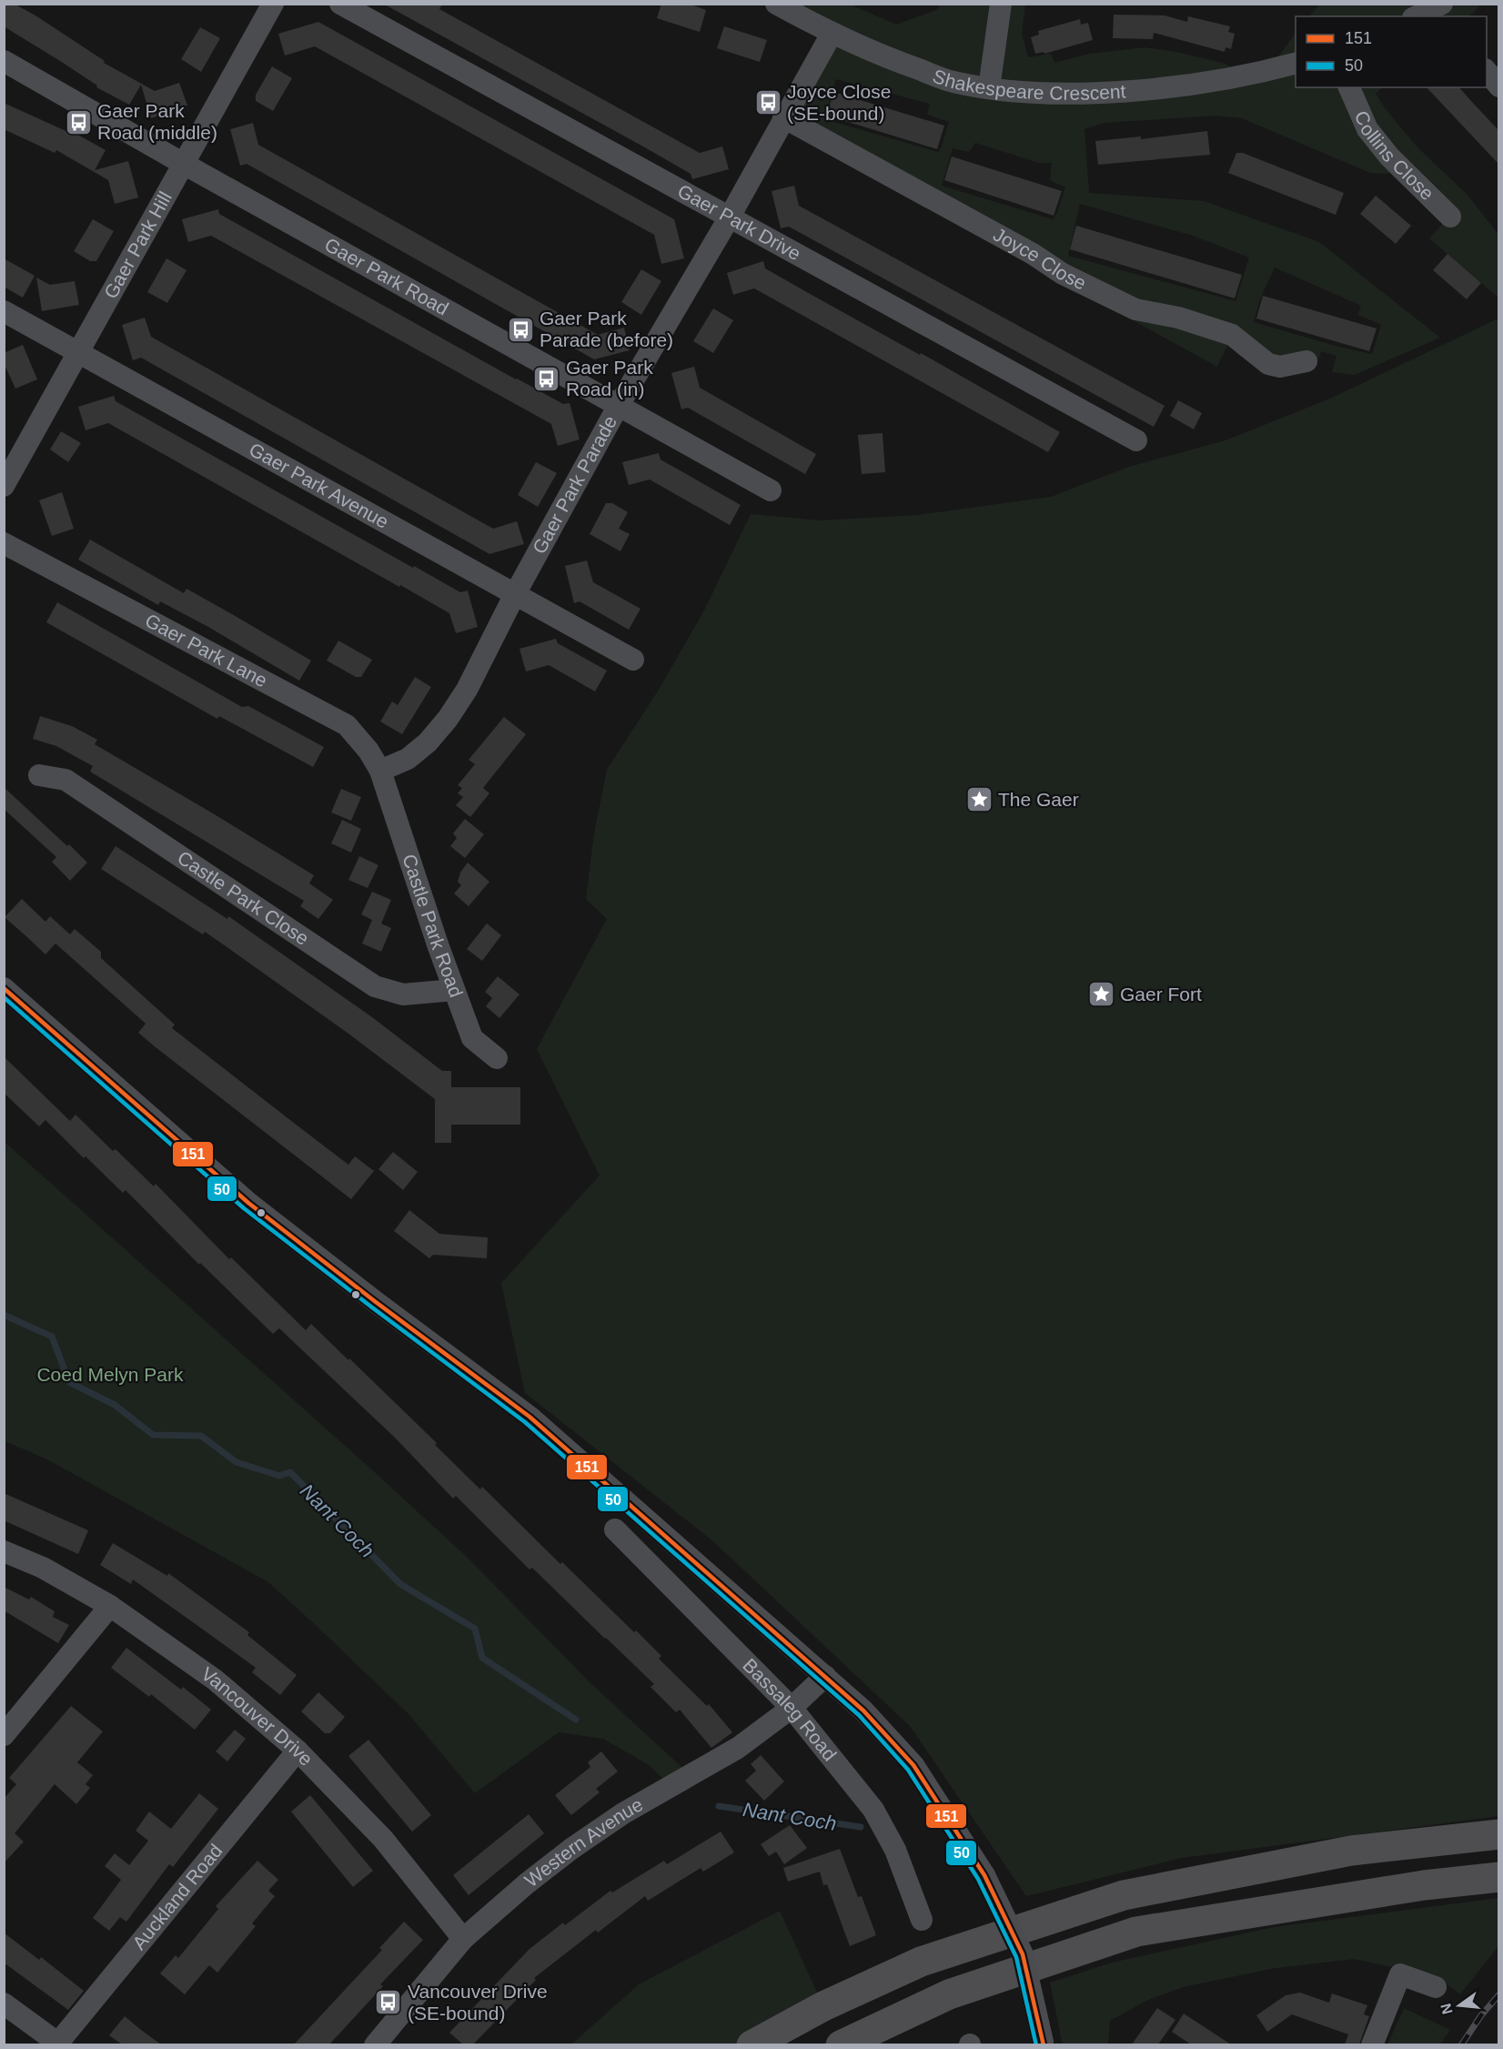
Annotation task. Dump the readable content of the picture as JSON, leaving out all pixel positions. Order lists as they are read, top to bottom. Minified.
{"streets":{"street":["Shakespeare Crescent","Collins Close","Gaer Park Drive","Gaer Park Hill","Joyce Close","Gaer Park Road","Gaer Park Parade","Gaer Park Avenue","Gaer Park Lane","Castle Park Close","Castle Park Road","Bassaleg Road","Vancouver Drive","Western Avenue","Auckland Road"]},"crossings":[["Shakespeare Crescent","Gaer Park Parade"],["Gaer Park Drive","Gaer Park Parade"],["Gaer Park Hill","Gaer Park Road"],["Gaer Park Hill","Gaer Park Avenue"],["Joyce Close","Gaer Park Parade"],["Gaer Park Road","Gaer Park Parade"],["Gaer Park Parade","Gaer Park Avenue"],["Gaer Park Parade","Gaer Park Lane"],["Gaer Park Parade","Castle Park Road"],["Gaer Park Lane","Castle Park Road"],["Castle Park Close","Castle Park Road"],["Bassaleg Road","Western Avenue"],["Vancouver Drive","Western Avenue"],["Vancouver Drive","Auckland Road"]],"water":["Nant Coch"],"parks":["Coed Melyn Park"],"places":{"bus stop":["Joyce Close (SE-bound)","Gaer Park Road (middle)","Gaer Park Parade (before)","Gaer Park Road (in)","Vancouver Drive (SE-bound)"],"place":["The Gaer","Gaer Fort"]},"lines":["transit line 151","transit line 50"],"legend":["151","50"],"north":"left"}
